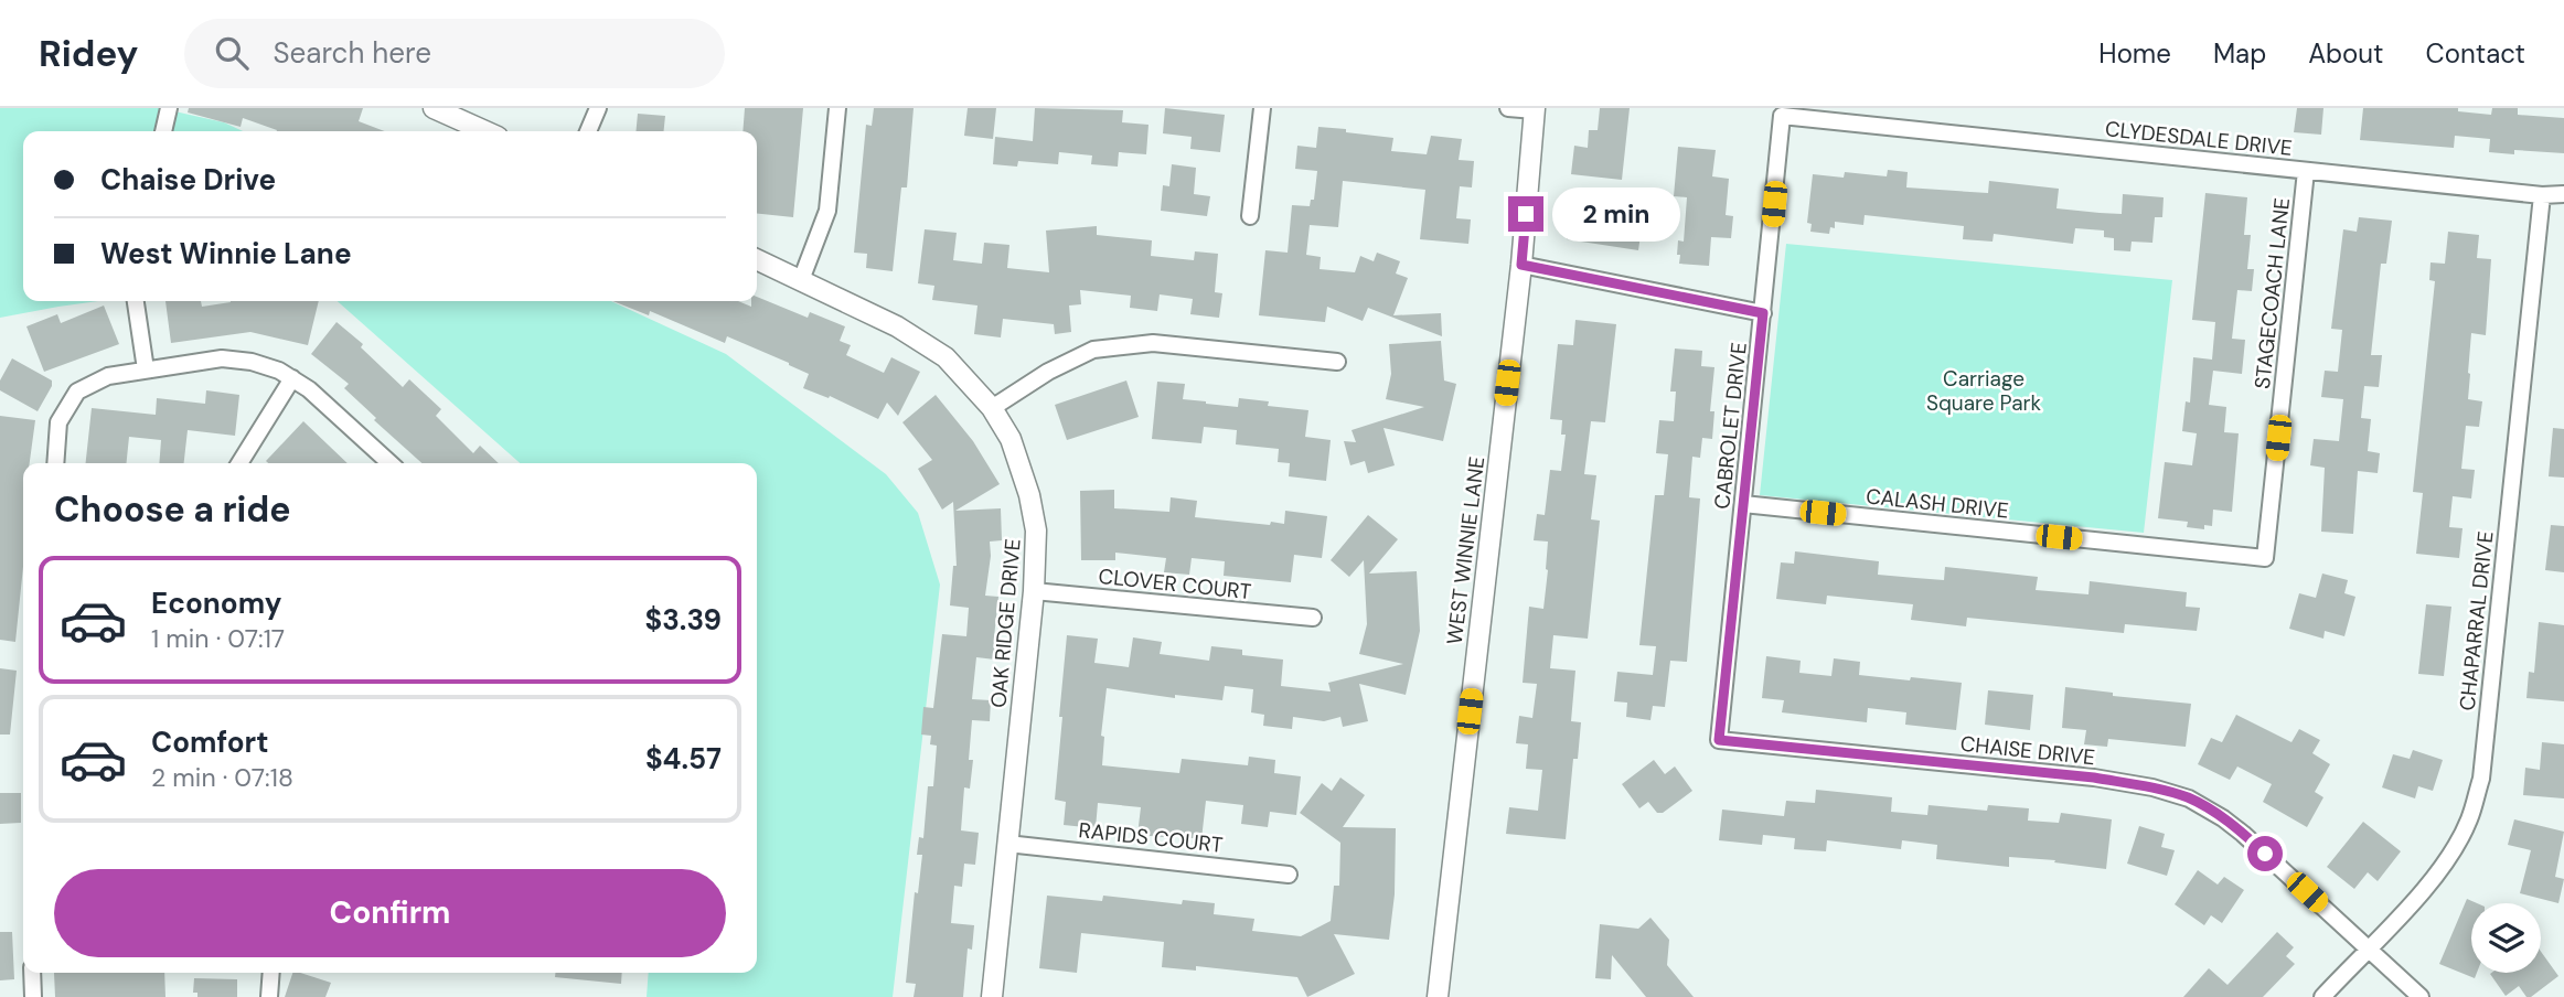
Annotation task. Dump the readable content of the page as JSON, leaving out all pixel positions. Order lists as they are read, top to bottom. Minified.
{"streets":{"street":["CLYDESDALE DRIVE","STAGECOACH LANE","CABROLET DRIVE","CALASH DRIVE","WEST WINNIE LANE","CLOVER COURT","CHAPARRAL DRIVE","OAK RIDGE DRIVE","CHAISE DRIVE","RAPIDS COURT"]},"crossings":[["CLYDESDALE DRIVE","STAGECOACH LANE"],["CLYDESDALE DRIVE","CABROLET DRIVE"],["CLYDESDALE DRIVE","CHAPARRAL DRIVE"],["STAGECOACH LANE","CALASH DRIVE"],["CABROLET DRIVE","CALASH DRIVE"],["CABROLET DRIVE","CHAISE DRIVE"],["CLOVER COURT","OAK RIDGE DRIVE"],["CHAPARRAL DRIVE","CHAISE DRIVE"],["OAK RIDGE DRIVE","RAPIDS COURT"]],"parks":["Carriage Square Park"],"page":{"header":"Ridey","search":"Search here","nav":["Home","Map","About","Contact"],"banner":["Chaise Drive","West Winnie Lane"],"bubble":"2 min","heading":"Choose a ride","list":[{"name":"Economy","note":"1 min · 07:17","value":"$3.39"},{"name":"Comfort","note":"2 min · 07:18","value":"$4.57"}],"buttons":"Confirm"}}
